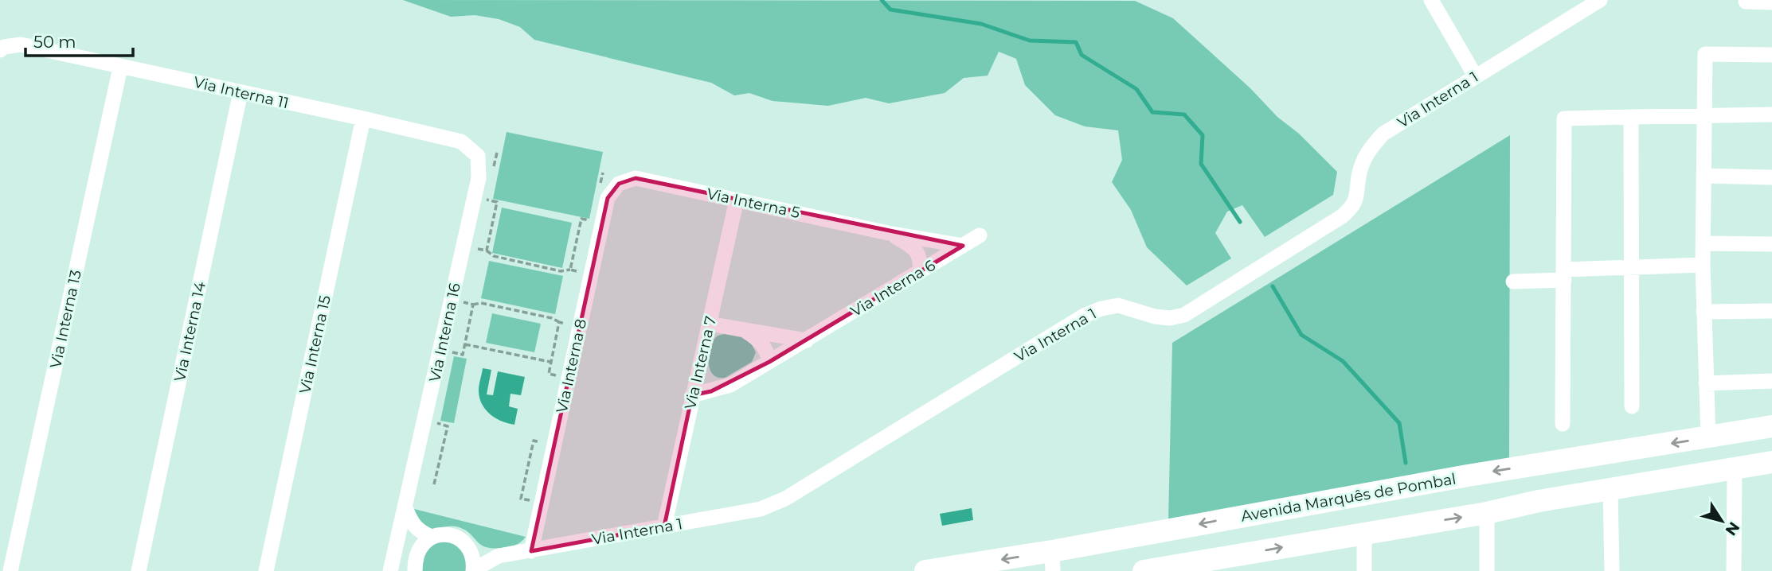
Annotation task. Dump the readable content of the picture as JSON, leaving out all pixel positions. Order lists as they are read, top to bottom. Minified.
{"streets":{"main road":["Avenida Marquês de Pombal"],"street":["Via Interna 11","Via Interna 1","Via Interna 5","Via Interna 6","Via Interna 13","Via Interna 14","Via Interna 16","Via Interna 15","Via Interna 7","Via Interna 8"]},"crossings":[["Via Interna 11","Via Interna 13"],["Via Interna 11","Via Interna 14"],["Via Interna 11","Via Interna 16"],["Via Interna 11","Via Interna 15"],["Via Interna 1","Via Interna 7"],["Via Interna 1","Via Interna 8"],["Via Interna 5","Via Interna 6"],["Via Interna 5","Via Interna 7"],["Via Interna 5","Via Interna 8"],["Via Interna 6","Via Interna 7"]],"scale_bar":"50 m","north":"bottom right"}
